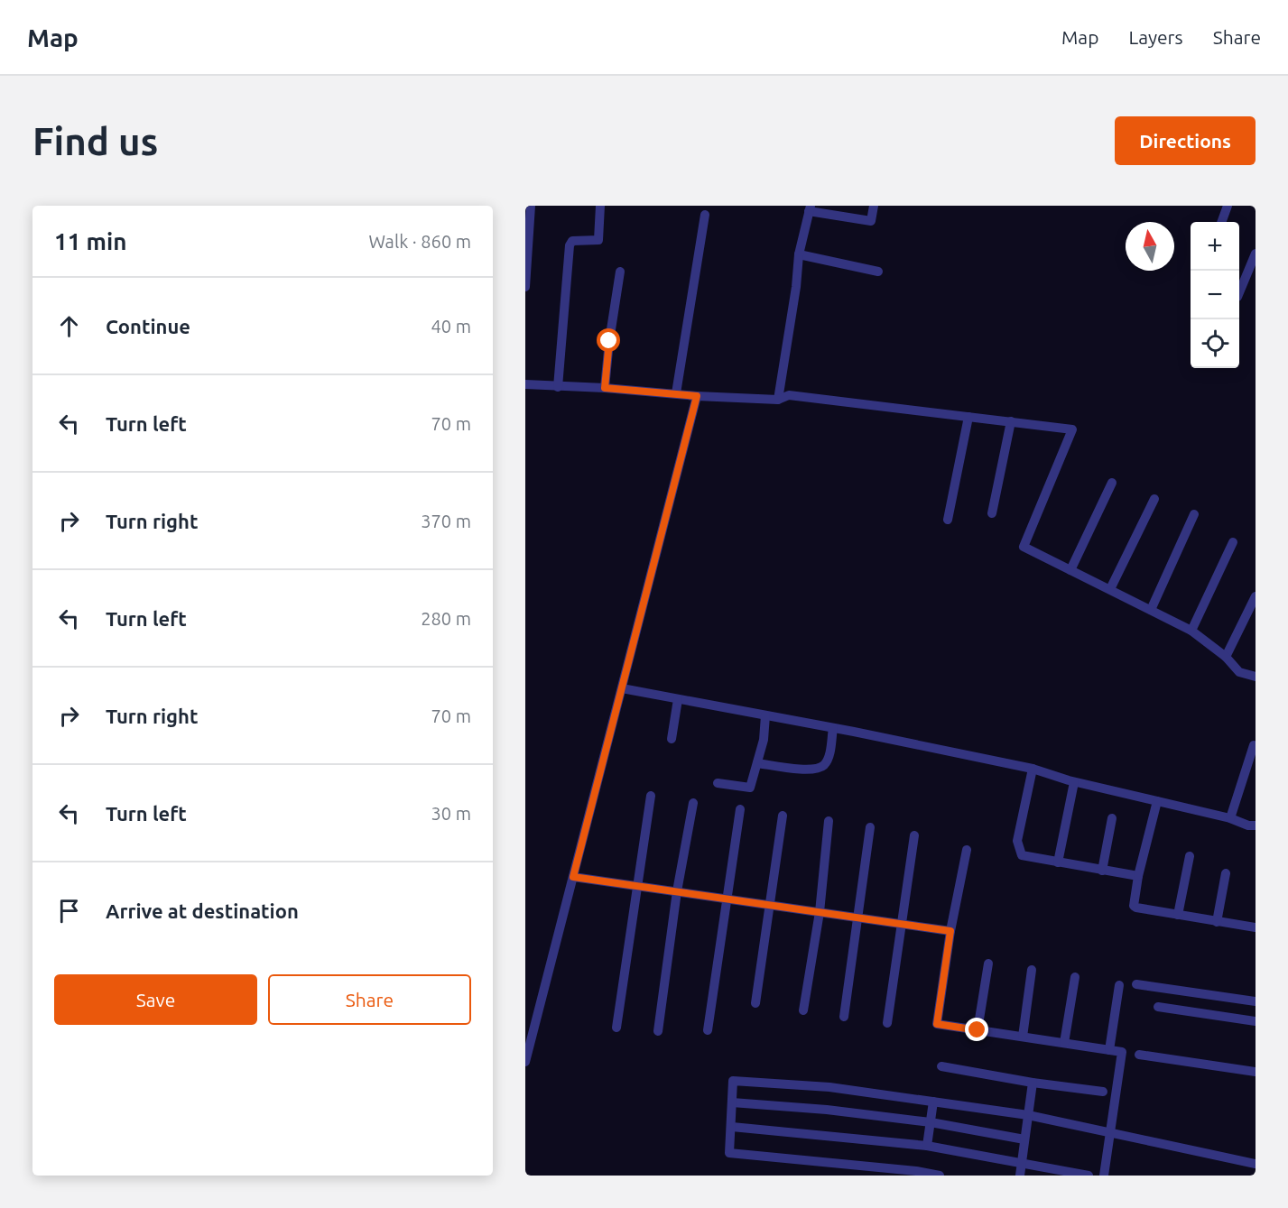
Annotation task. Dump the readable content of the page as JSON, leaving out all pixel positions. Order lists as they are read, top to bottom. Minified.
{"north":"top","page":{"header":"Map","nav":["Map","Layers","Share"],"buttons":["Directions",["Save","Share"]],"title":"Find us","heading":["11 min","Walk · 860 m"],"map_buttons":["+","−"],"list":[["Continue","40 m"],["Turn left","70 m"],["Turn right","370 m"],["Turn left","280 m"],["Turn right","70 m"],["Turn left","30 m"],"Arrive at destination"]}}
